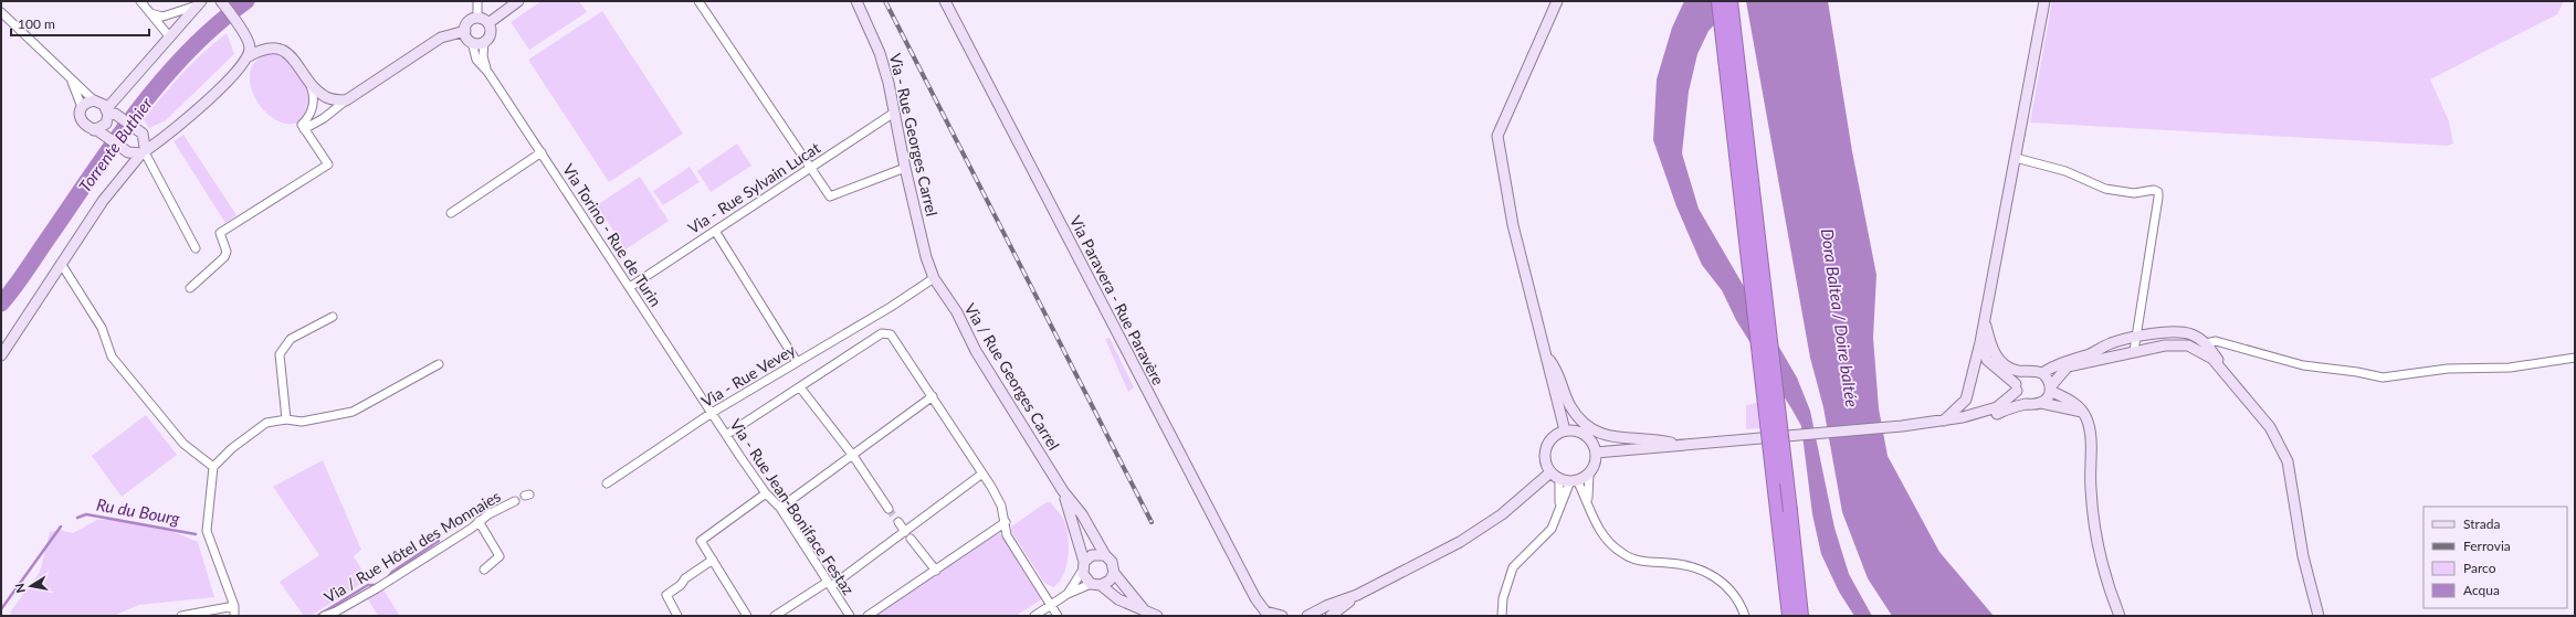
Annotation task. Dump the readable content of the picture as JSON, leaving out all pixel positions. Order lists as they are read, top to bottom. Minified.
{"streets":{"street":["Via - Rue Georges Carrel","Via - Rue Sylvain Lucat","Via Torino - Rue de Turin","Via Paravera - Rue Paravère","Via - Rue Vevey","Via / Rue Georges Carrel","Via - Rue Jean-Boniface Festaz","Via / Rue Hôtel des Monnaies"]},"crossings":[["Via - Rue Georges Carrel","Via - Rue Sylvain Lucat"],["Via - Rue Georges Carrel","Via - Rue Vevey"],["Via - Rue Georges Carrel","Via / Rue Georges Carrel"],["Via - Rue Sylvain Lucat","Via Torino - Rue de Turin"],["Via Torino - Rue de Turin","Via - Rue Vevey"],["Via Torino - Rue de Turin","Via - Rue Jean-Boniface Festaz"],["Via - Rue Vevey","Via / Rue Georges Carrel"],["Via - Rue Vevey","Via - Rue Jean-Boniface Festaz"]],"water":["Torrente Buthier","Dora Baltea / Doire baltée","Ru du Bourg"],"legend":["Strada","Ferrovia","Parco","Acqua"],"scale_bar":"100 m","north":"left"}
